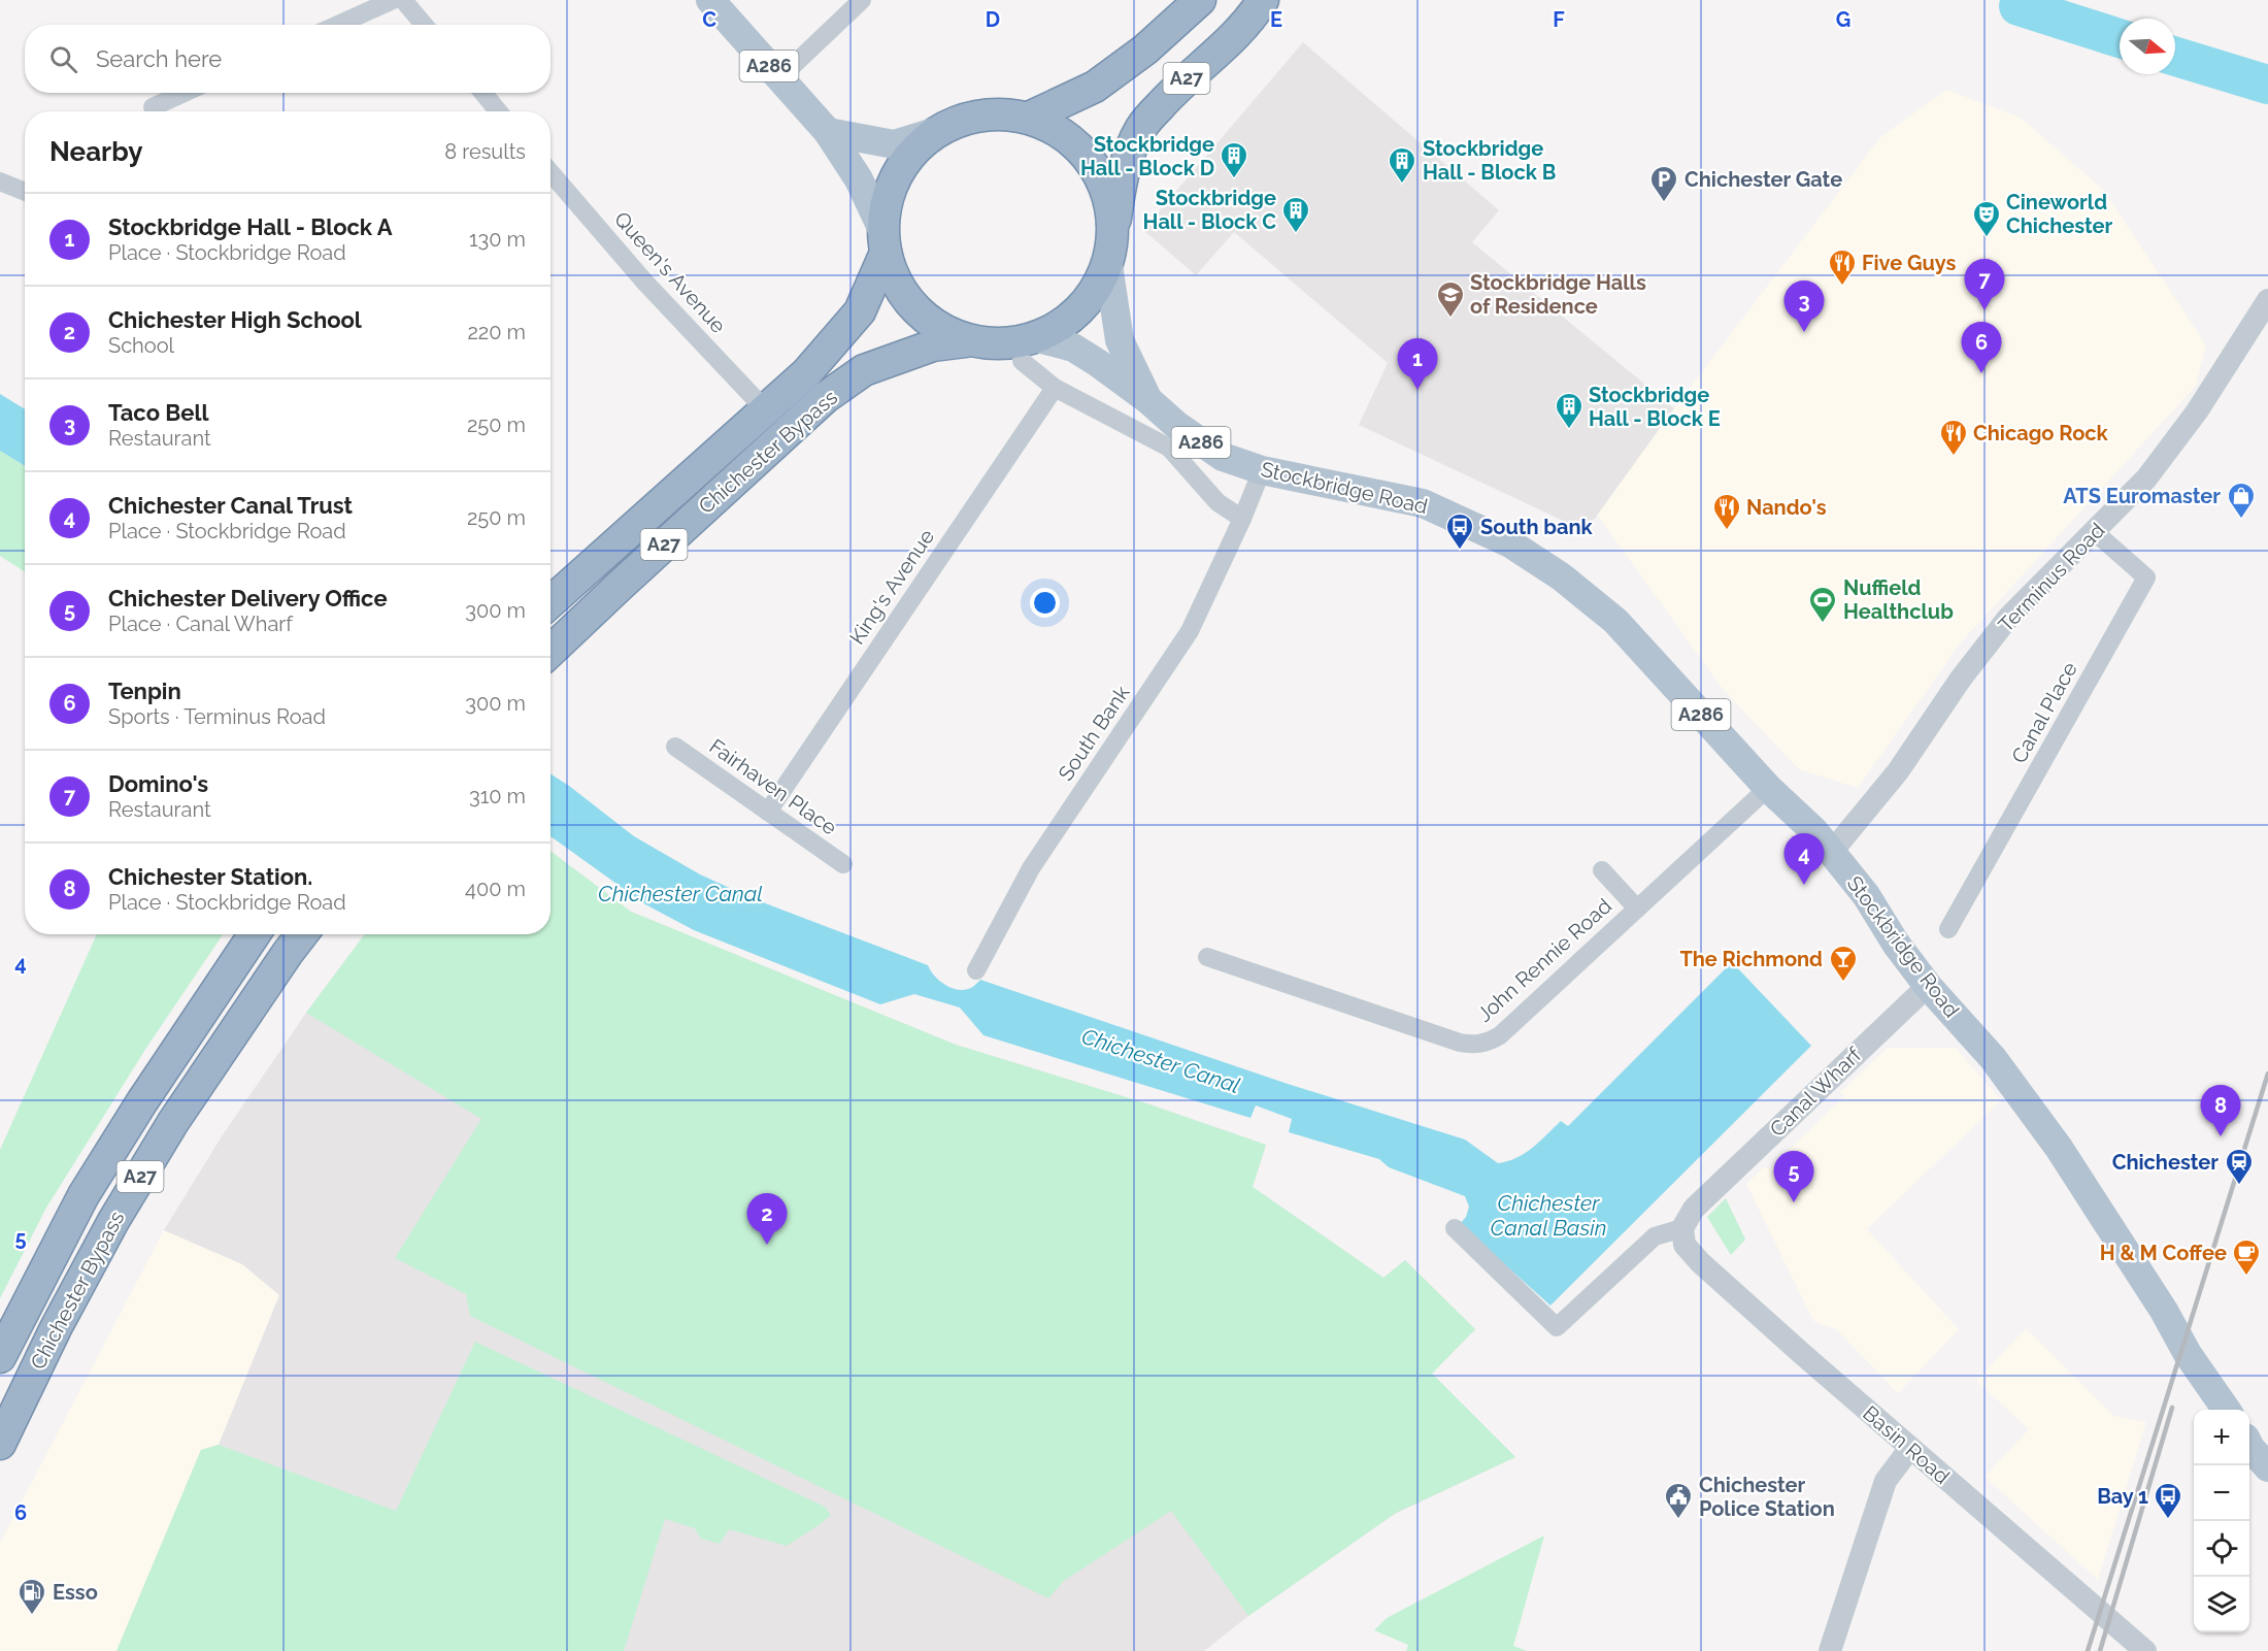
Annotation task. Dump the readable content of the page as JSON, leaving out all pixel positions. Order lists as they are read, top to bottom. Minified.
{"streets":{"highway":["A27","Chichester Bypass"],"main road":["A286","Stockbridge Road"],"street":["Queen's Avenue","Terminus Road","King's Avenue","Canal Place","South Bank","Fairhaven Place","John Rennie Road","Canal Wharf","Basin Road"]},"crossings":[["A286","Chichester Bypass"],["A27","Stockbridge Road"],["Queen's Avenue","Chichester Bypass"],["Stockbridge Road","Terminus Road"],["Stockbridge Road","South Bank"],["Stockbridge Road","John Rennie Road"],["Stockbridge Road","Canal Wharf"],["Terminus Road","Canal Place"],["King's Avenue","Fairhaven Place"],["Canal Wharf","Basin Road"]],"water":["Chichester Canal","Chichester Canal Basin"],"places":{"building":["Stockbridge Hall - Block D","Stockbridge Hall - Block B","Stockbridge Hall - Block C","Stockbridge Hall - Block E"],"parking":["Chichester Gate"],"theatre":["Cineworld Chichester"],"restaurant":["Five Guys","Chicago Rock","Nando's"],"school or university":["Stockbridge Halls of Residence"],"shop":["ATS Euromaster"],"bus stop":["South bank","Bay 1"],"sports":["Nuffield Healthclub"],"bar":["The Richmond"],"station":["Chichester"],"cafe":["H & M Coffee"],"public building":["Chichester Police Station"],"fuel station":["Esso"]},"north":"right","page":{"search":"Search here","heading":["Nearby","8 results"],"list":[{"mark":"1","name":"Stockbridge Hall - Block A","note":"Place · Stockbridge Road","value":"130 m"},{"mark":"2","name":"Chichester High School","note":"School","value":"220 m"},{"mark":"3","name":"Taco Bell","note":"Restaurant","value":"250 m"},{"mark":"4","name":"Chichester Canal Trust","note":"Place · Stockbridge Road","value":"250 m"},{"mark":"5","name":"Chichester Delivery Office","note":"Place · Canal Wharf","value":"300 m"},{"mark":"6","name":"Tenpin","note":"Sports · Terminus Road","value":"300 m"},{"mark":"7","name":"Domino's","note":"Restaurant","value":"310 m"},{"mark":"8","name":"Chichester Station.","note":"Place · Stockbridge Road","value":"400 m"}],"pins":["7","3","6","1","4","8","5","2"],"map_buttons":["+","−"]},"grid":{"columns":["C","D","E","F","G"],"rows":["4","5","6"]}}
